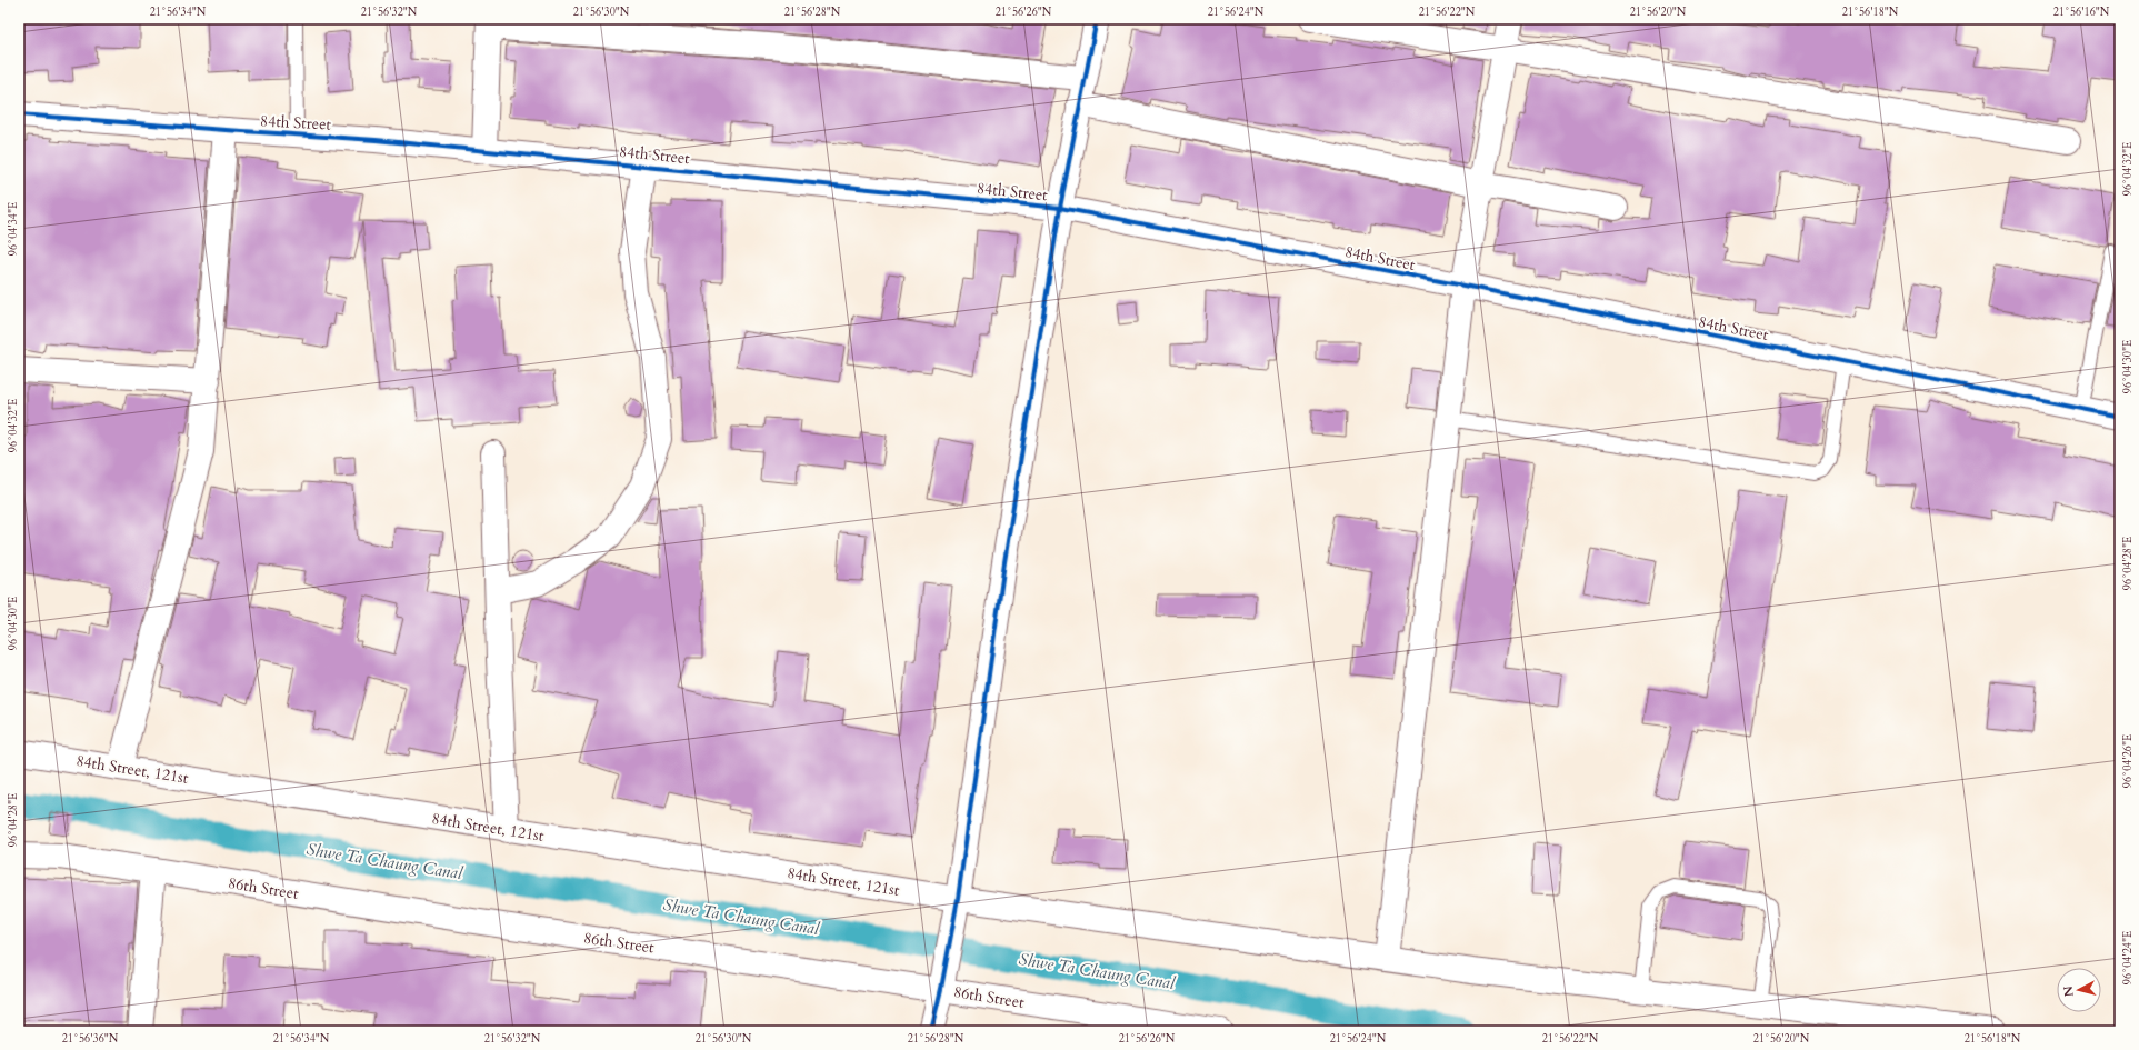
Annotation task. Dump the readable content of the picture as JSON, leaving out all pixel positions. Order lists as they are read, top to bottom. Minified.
{"streets":{"street":["84th Street","84th Street, 121st","86th Street"]},"water":["Shwe Ta Chaung Canal"],"north":"left","coordinates":["21°56'34\"N","21°56'32\"N","21°56'30\"N","21°56'28\"N","21°56'26\"N","21°56'24\"N","21°56'22\"N","21°56'20\"N","21°56'18\"N","21°56'16\"N","96°04'32\"E","96°04'34\"E","96°04'30\"E","96°04'28\"E","96°04'26\"E","96°04'24\"E","21°56'36\"N"]}
